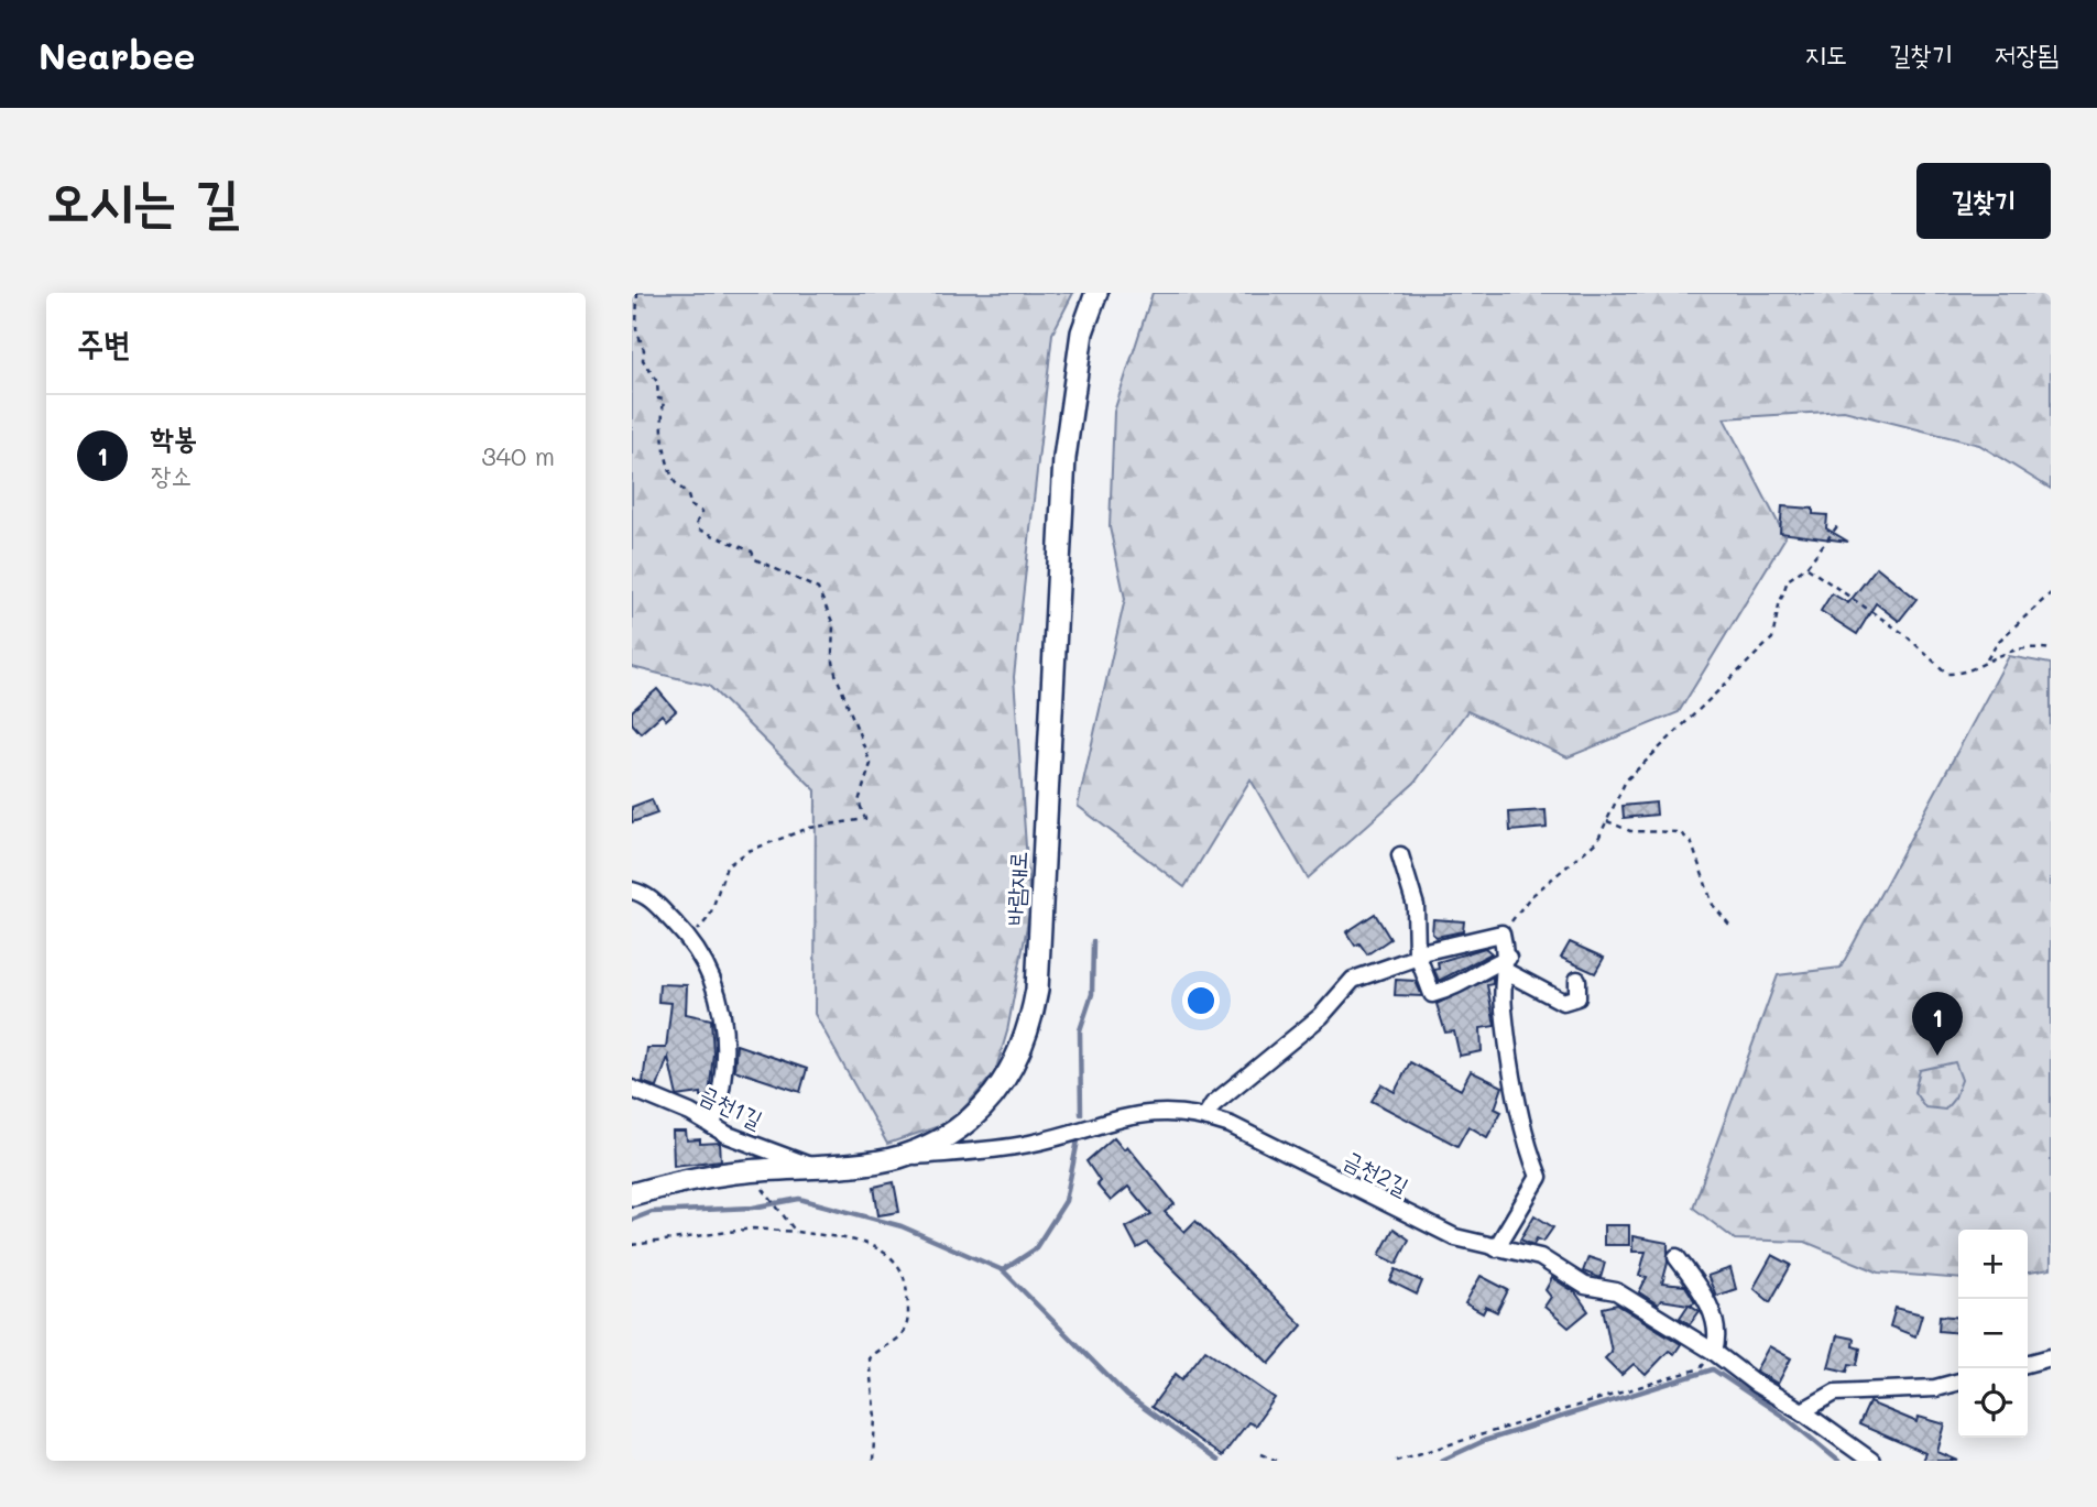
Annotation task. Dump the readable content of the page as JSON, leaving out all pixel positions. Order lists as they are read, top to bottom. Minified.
{"streets":{"street":["바람재로","금천1길","금천2길"]},"crossings":[["바람재로","금천1길"],["바람재로","금천2길"]],"page":{"header":"Nearbee","nav":["지도","길찾기","저장됨"],"buttons":"길찾기","title":"오시는 길","heading":"주변","list":[{"mark":"1","name":"학봉","note":"장소","value":"340 m"}],"pins":"1","map_buttons":["+","−"]}}
